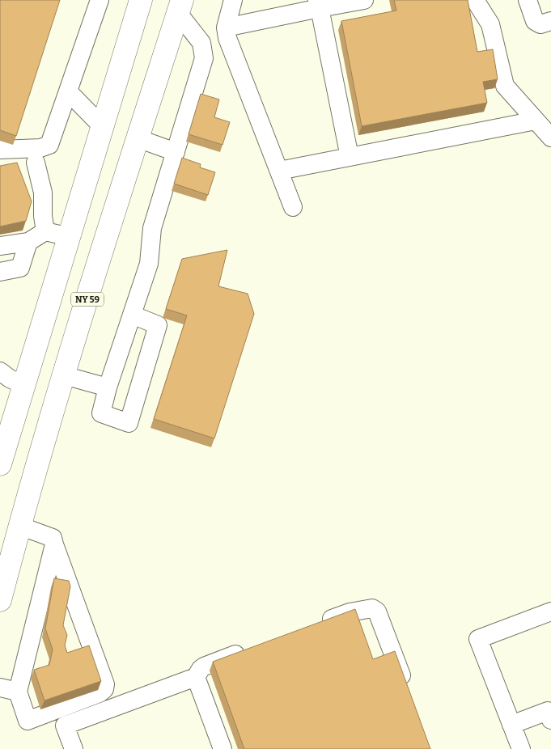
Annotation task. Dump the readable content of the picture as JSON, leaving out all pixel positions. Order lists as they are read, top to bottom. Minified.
{"streets":{"main road":["NY 59"]}}
